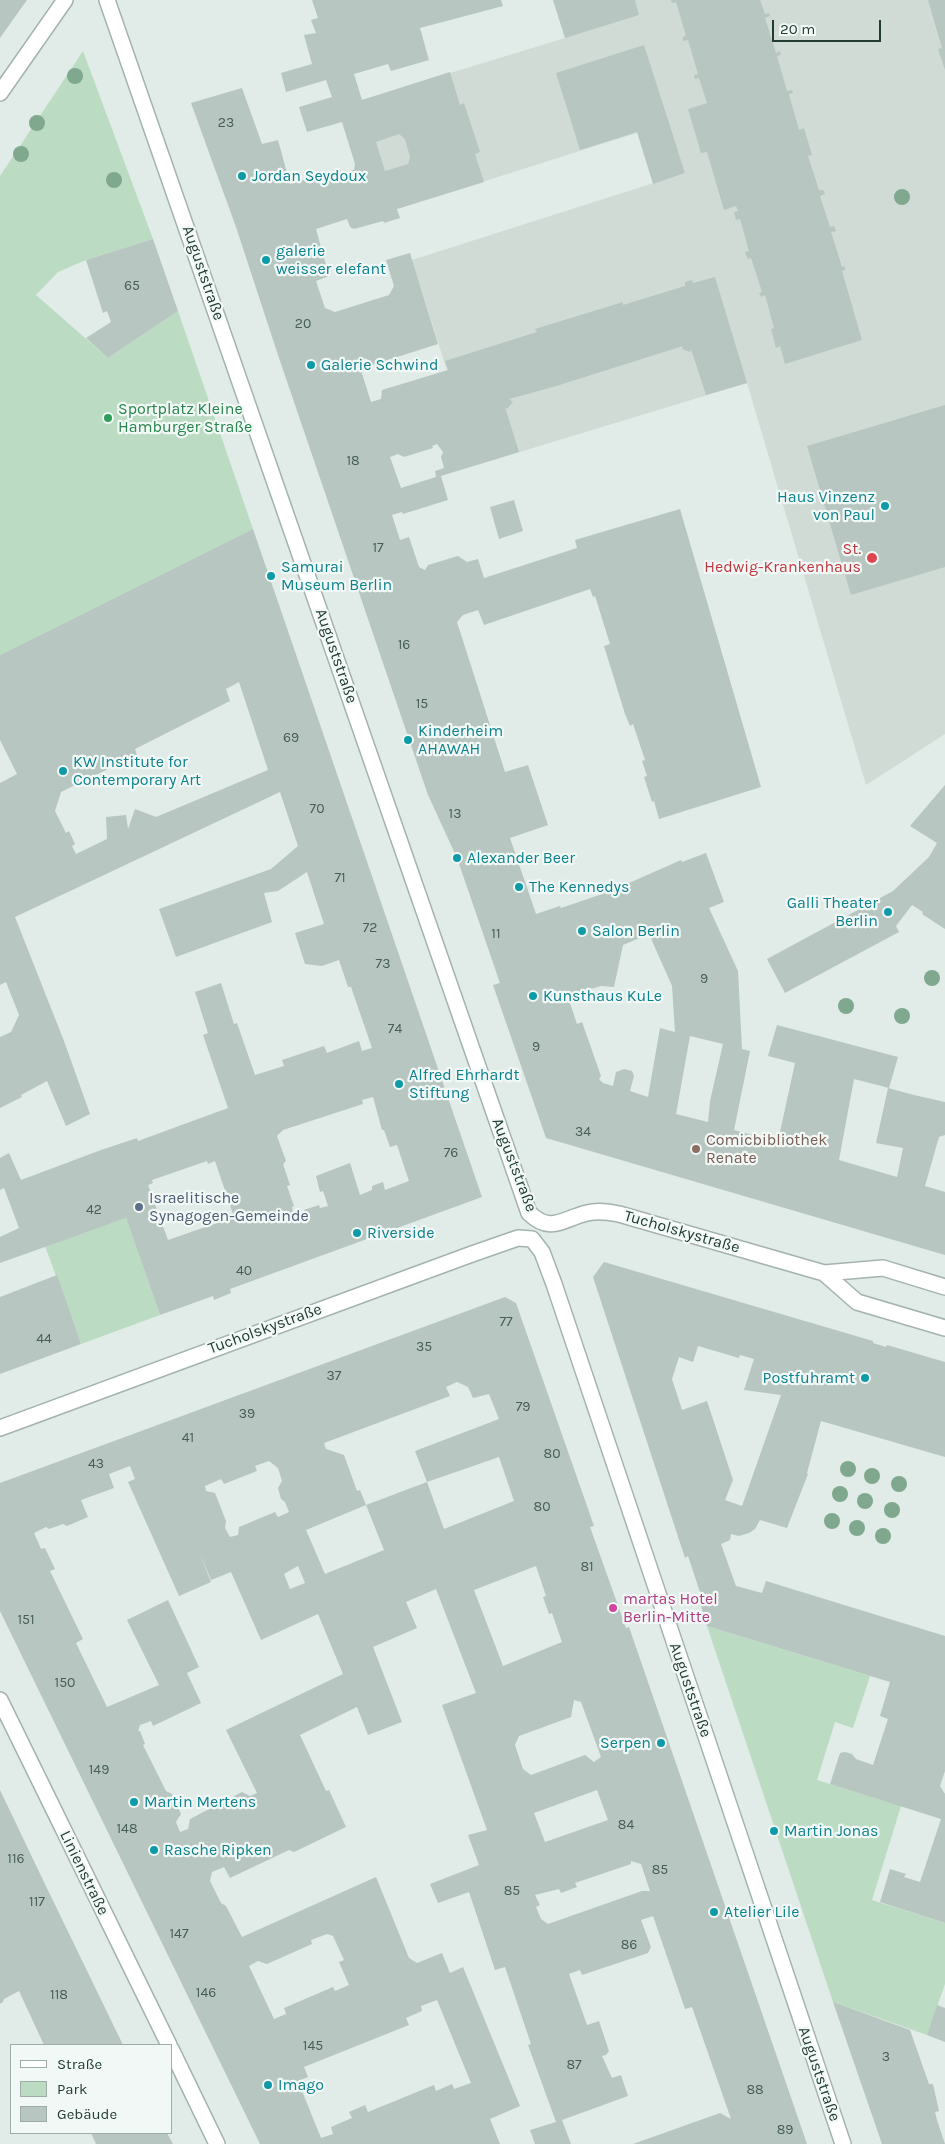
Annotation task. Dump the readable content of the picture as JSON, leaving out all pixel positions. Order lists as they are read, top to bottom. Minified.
{"streets":{"street":["Auguststraße","Tucholskystraße","Linienstraße"]},"crossings":[["Auguststraße","Tucholskystraße"]],"places":["Jordan Seydoux","galerie weisser elefant","Galerie Schwind","Sportplatz Kleine Hamburger Straße","Haus Vinzenz von Paul","St. Hedwig-Krankenhaus","Samurai Museum Berlin","Kinderheim AHAWAH","KW Institute for Contemporary Art","Alexander Beer","The Kennedys","Galli Theater Berlin","Salon Berlin","Kunsthaus KuLe","Alfred Ehrhardt Stiftung","Comicbibliothek Renate","Israelitische Synagogen-Gemeinde","Riverside","Postfuhramt","martas Hotel Berlin-Mitte","Serpen","Martin Mertens","Martin Jonas","Rasche Ripken","Atelier Lile","Imago"],"house_numbers":["23","65","20","18","17","16","15","69","70","13","71","72","11","73","9","74","9","34","76","42","40","77","44","35","37","79","39","41","80","43","80","81","151","150","149","84","148","116","85","85","117","147","86","146","118","145","3","87","88","89"],"legend":["Straße","Park","Gebäude"],"scale_bar":"20 m"}
